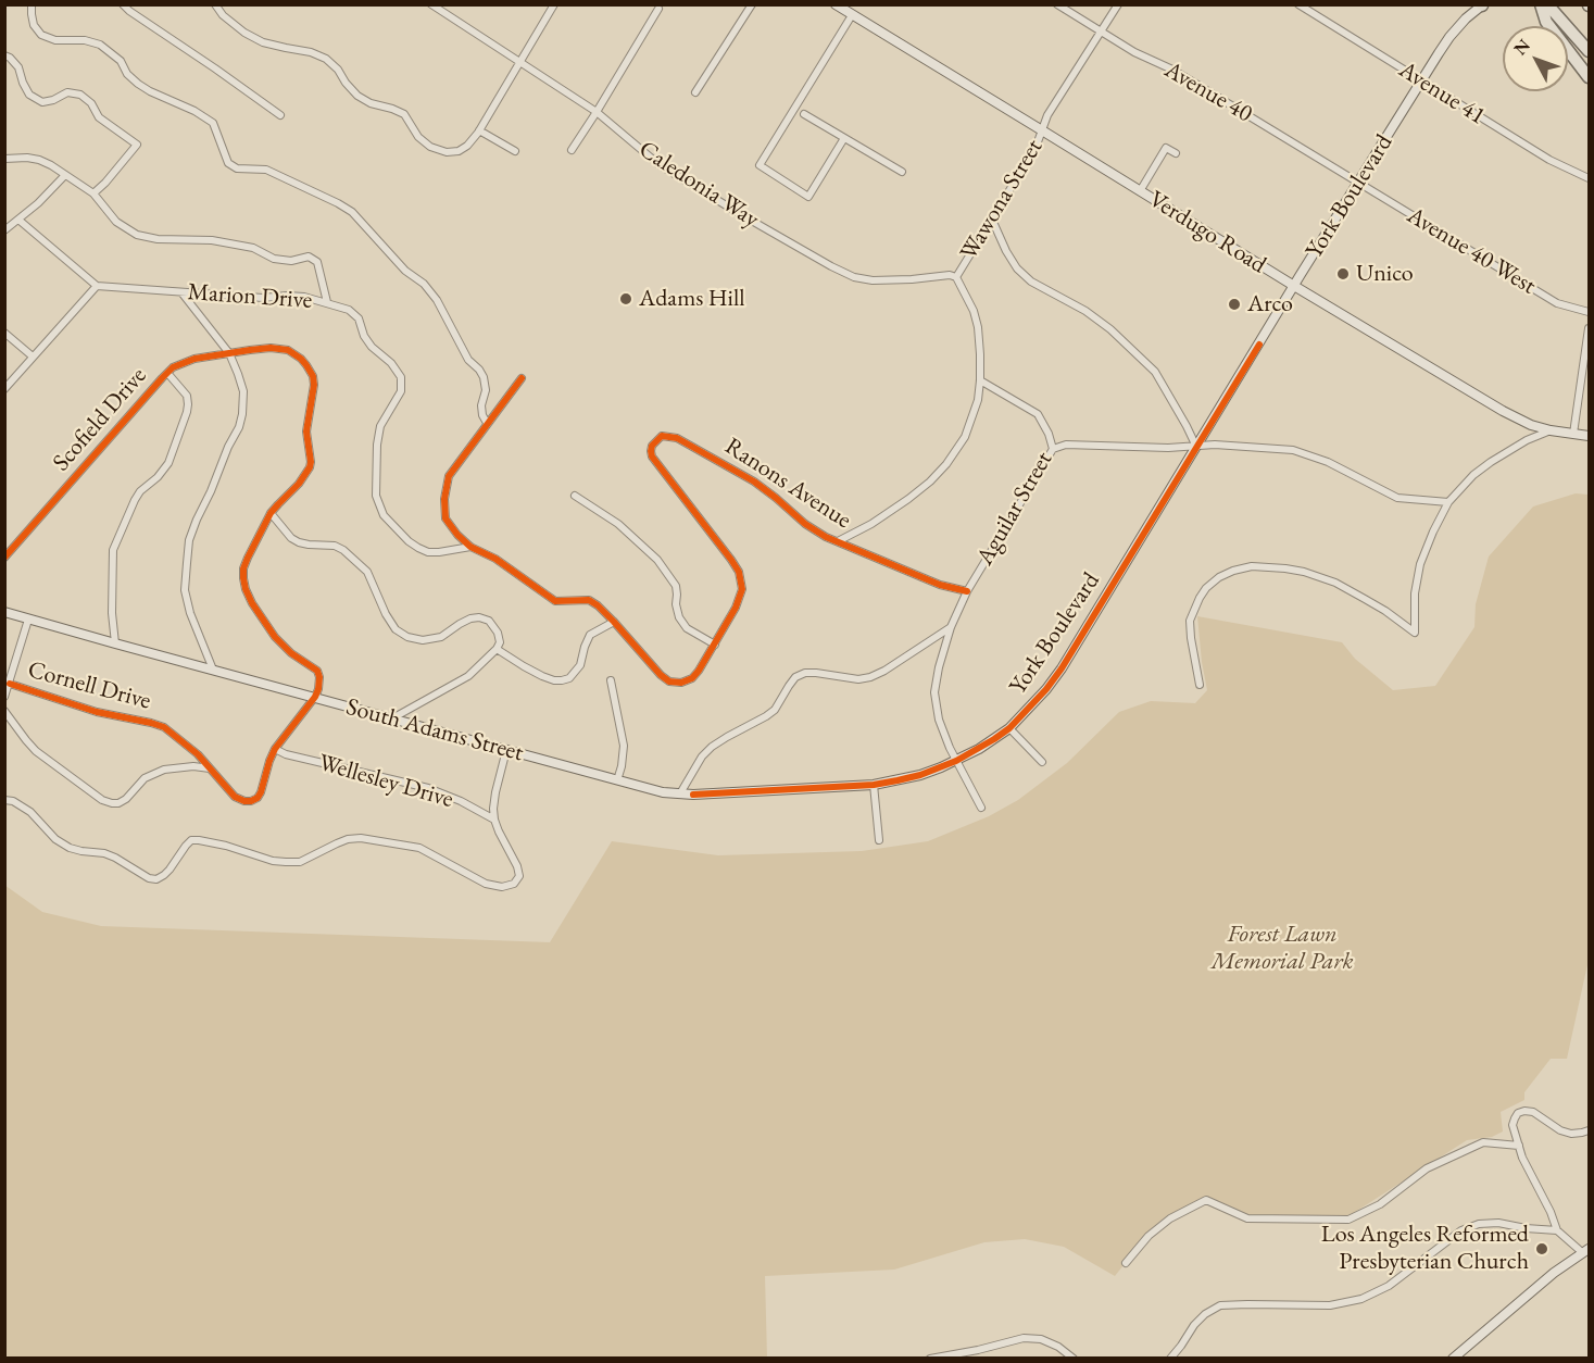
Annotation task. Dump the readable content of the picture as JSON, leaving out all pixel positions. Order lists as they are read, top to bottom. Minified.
{"streets":{"street":["Avenue 40","Avenue 41","Caledonia Way","York Boulevard","Wawona Street","Verdugo Road","Avenue 40 West","Marion Drive","Scofield Drive","Ranons Avenue","Aguilar Street","Cornell Drive","South Adams Street","Wellesley Drive"]},"crossings":[["Avenue 40","York Boulevard"],["Avenue 40","Wawona Street"],["Avenue 40","Avenue 40 West"],["Avenue 41","York Boulevard"],["Caledonia Way","Wawona Street"],["York Boulevard","Verdugo Road"],["York Boulevard","Avenue 40 West"],["York Boulevard","South Adams Street"],["Wawona Street","Verdugo Road"],["Wawona Street","Ranons Avenue"],["Wawona Street","Aguilar Street"],["Ranons Avenue","Aguilar Street"],["Cornell Drive","South Adams Street"],["Cornell Drive","Wellesley Drive"]],"parks":["Forest Lawn Memorial Park"],"places":["Unico","Adams Hill","Arco","Los Angeles Reformed Presbyterian Church"],"north":"top left"}
